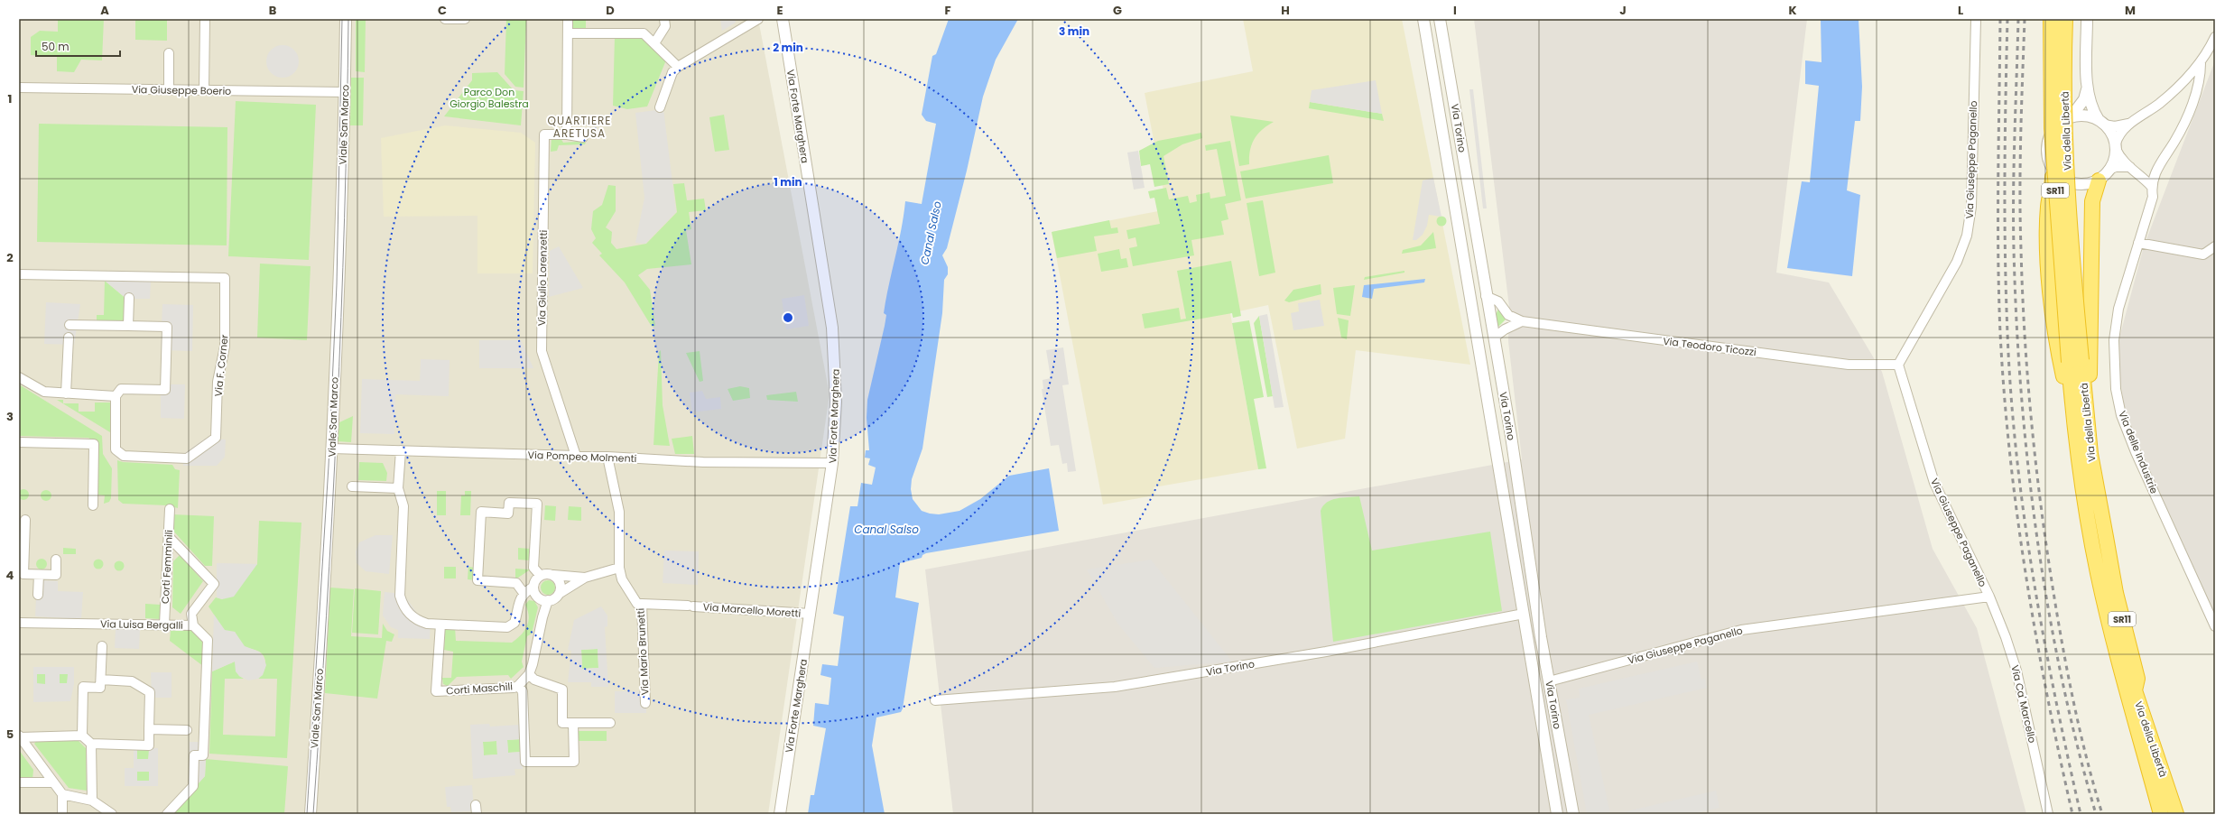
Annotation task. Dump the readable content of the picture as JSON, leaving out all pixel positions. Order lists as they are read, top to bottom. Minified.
{"streets":{"highway":["Via della Libertà","SR11"],"street":["Via Giuseppe Boerio","Via Forte Marghera","Viale San Marco","Via Torino","Via Giuseppe Paganello","Via Giulio Lorenzetti","Via Teodoro Ticozzi","Via F. Corner","Via delle Industrie","Via Pompeo Molmenti","Corti Femminili","Via Marcello Moretti","Via Luisa Bergalli","Via Mario Brunetti","Corti Maschili","Via Ca' Marcello"]},"crossings":[["Via Giuseppe Boerio","Viale San Marco"],["Via Forte Marghera","Via Pompeo Molmenti"],["Via Forte Marghera","Via Marcello Moretti"],["Viale San Marco","Via Pompeo Molmenti"],["Via Torino","Via Giuseppe Paganello"],["Via Torino","Via Teodoro Ticozzi"],["Via della Libertà","Via delle Industrie"],["Via Giuseppe Paganello","Via Teodoro Ticozzi"],["Via Giuseppe Paganello","Via Ca' Marcello"],["Via Giulio Lorenzetti","Via Pompeo Molmenti"],["Via Pompeo Molmenti","Via Mario Brunetti"],["Corti Femminili","Via Luisa Bergalli"],["Via Marcello Moretti","Via Mario Brunetti"]],"districts":["QUARTIERE ARETUSA"],"water":["Canal Salso"],"parks":["Parco Don Giorgio Balestra"],"scale_bar":"50 m","grid":{"columns":["A","B","C","D","E","F","G","H","I","J","K","L","M"],"rows":["1","2","3","4","5"]},"rings":["3 min","2 min","1 min"]}
